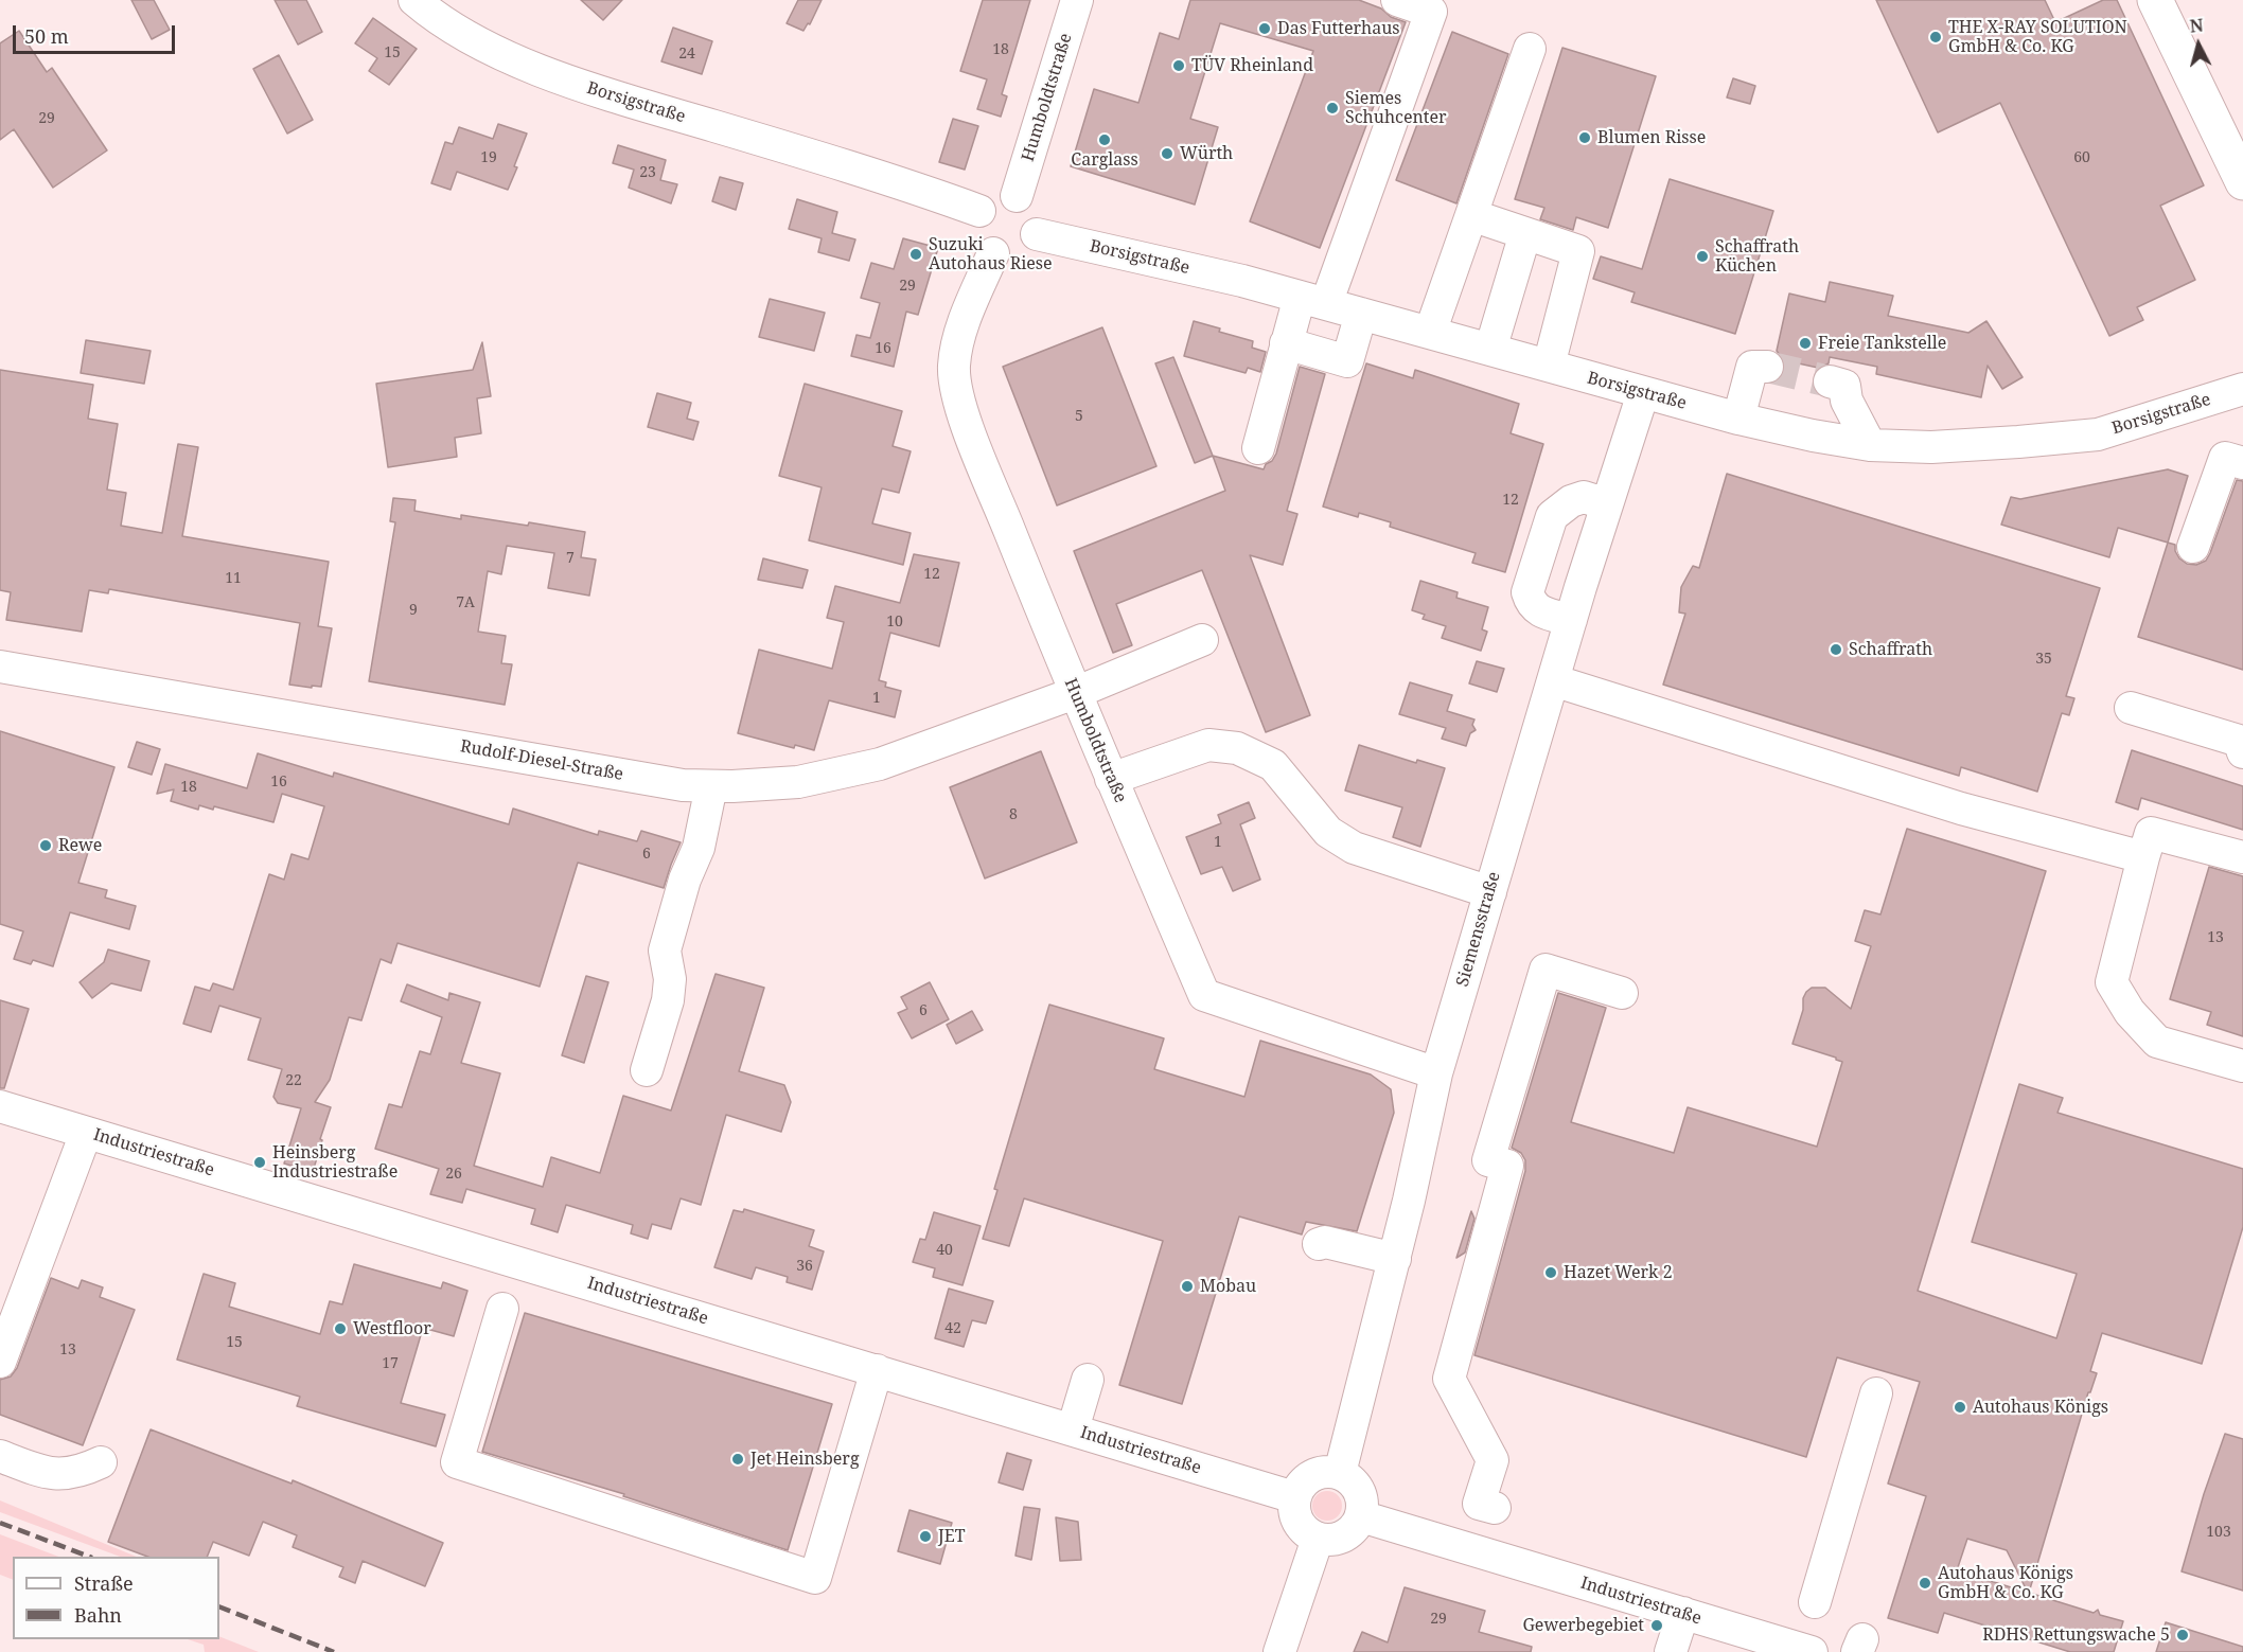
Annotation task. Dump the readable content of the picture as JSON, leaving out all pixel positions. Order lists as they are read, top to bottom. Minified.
{"streets":{"street":["Humboldtstraße","Borsigstraße","Rudolf-Diesel-Straße","Siemensstraße","Industriestraße"]},"crossings":[["Humboldtstraße","Borsigstraße"],["Humboldtstraße","Rudolf-Diesel-Straße"],["Humboldtstraße","Siemensstraße"],["Borsigstraße","Siemensstraße"],["Siemensstraße","Industriestraße"]],"places":["Das Futterhaus","THE X-RAY SOLUTION GmbH & Co. KG","TÜV Rheinland","Siemes Schuhcenter","Blumen Risse","Carglass","Würth","Suzuki Autohaus Riese","Schaffrath Küchen","Freie Tankstelle","Schaffrath","Rewe","Heinsberg Industriestraße","Hazet Werk 2","Mobau","Westfloor","Autohaus Königs","Jet Heinsberg","JET","Autohaus Königs GmbH & Co. KG","Gewerbegebiet","RDHS Rettungswache 5"],"house_numbers":["18","15","24","29","19","60","23","29","16","5","12","7","12","11","7A","9","10","35","1","16","18","8","1","6","13","6","22","26","40","36","42","15","13","17","103","29"],"legend":["Straße","Bahn"],"scale_bar":"50 m","north":"top"}
